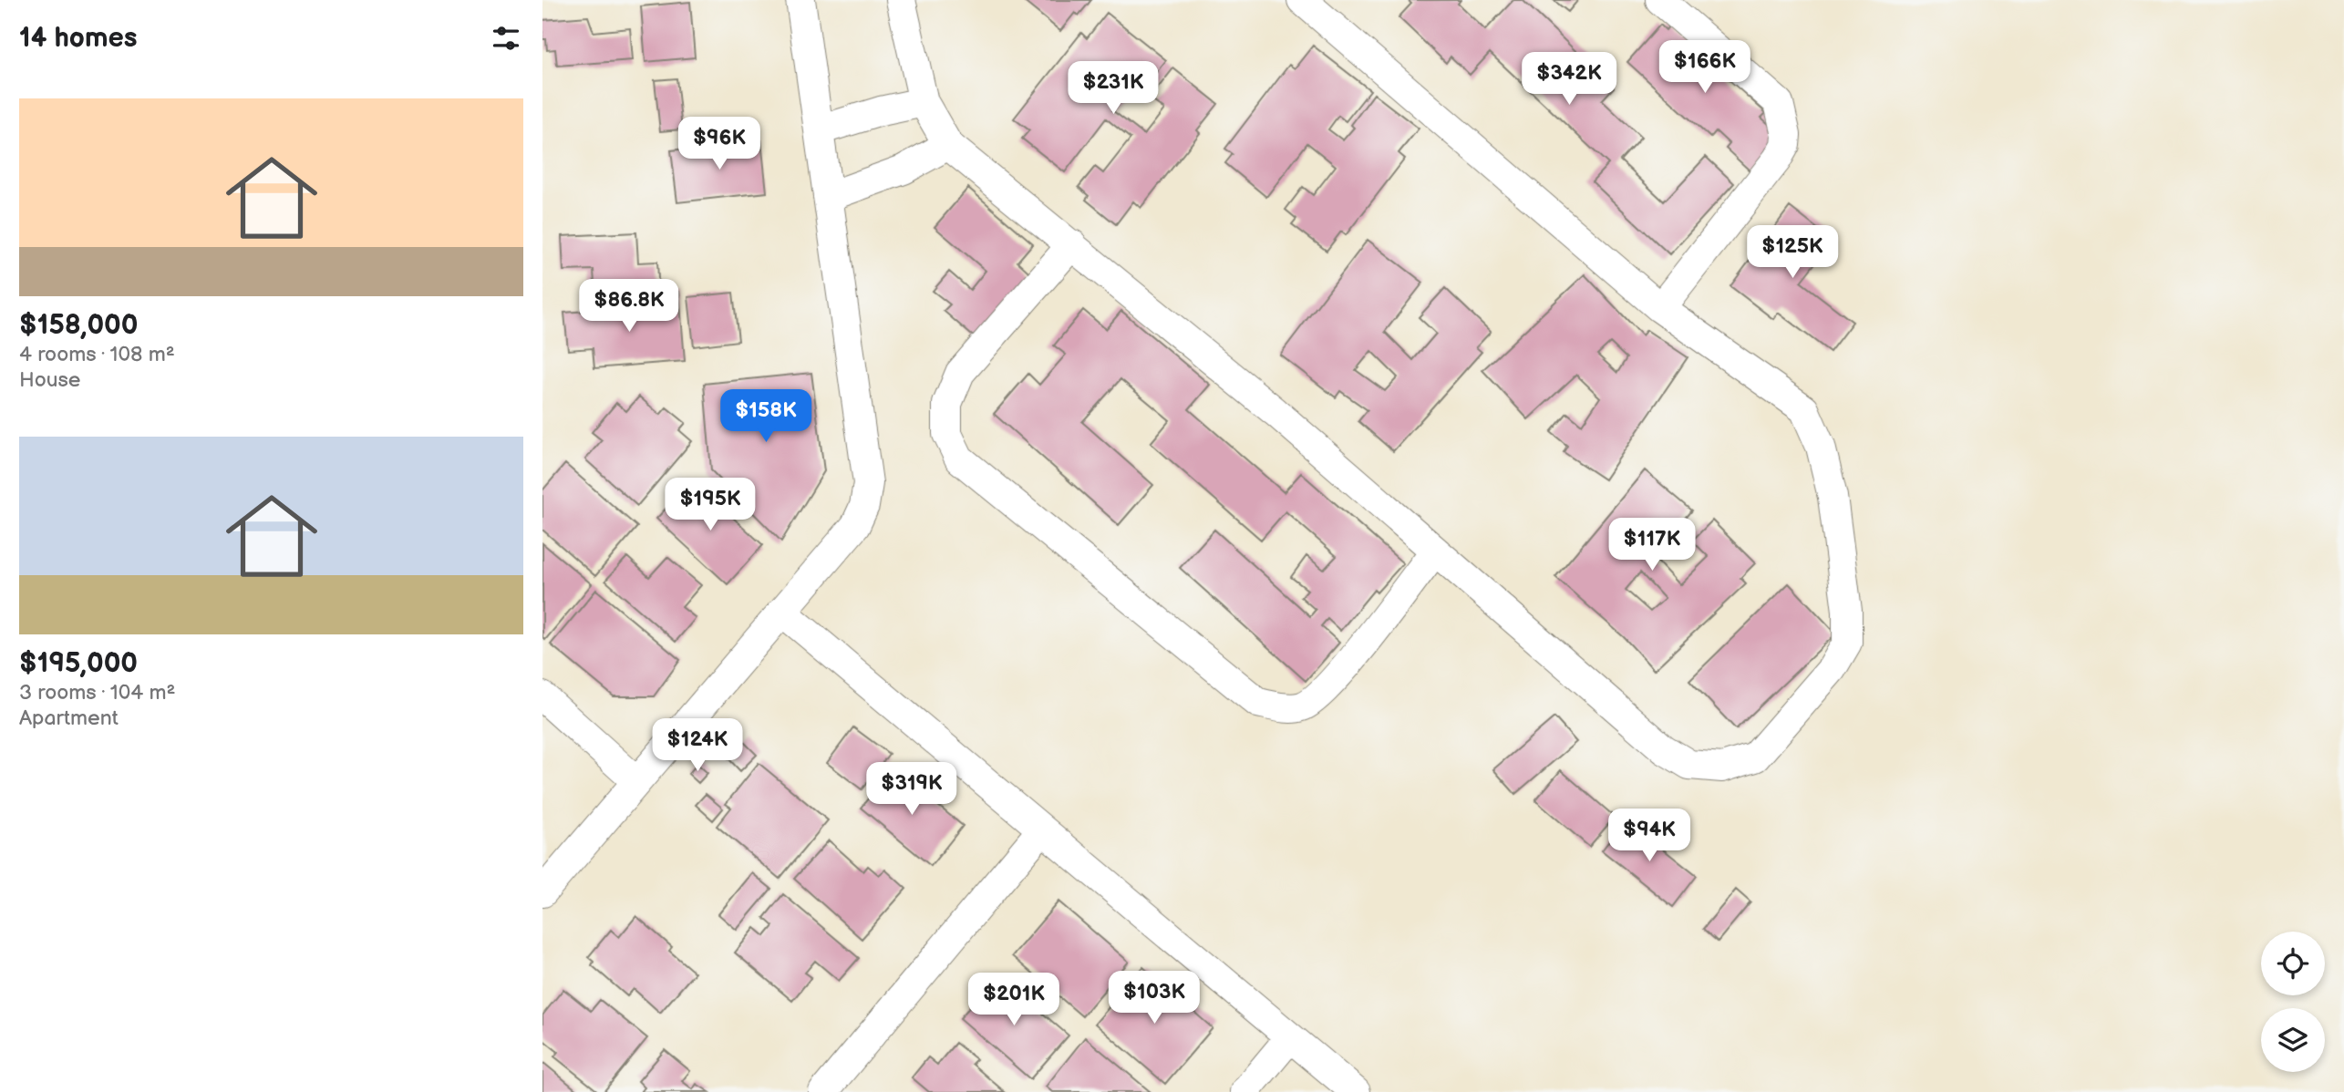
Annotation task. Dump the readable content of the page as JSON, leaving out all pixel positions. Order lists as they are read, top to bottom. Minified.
{"page":{"heading":"14 homes","price":["$166K","$342K","$231K","$96K","$125K","$86.8K","$158K","$195K","$117K","$124K","$319K","$94K","$103K","$201K"],"list":[{"name":"$158,000","note":"4 rooms · 108 m² · House"},{"name":"$195,000","note":"3 rooms · 104 m² · Apartment"}]}}
